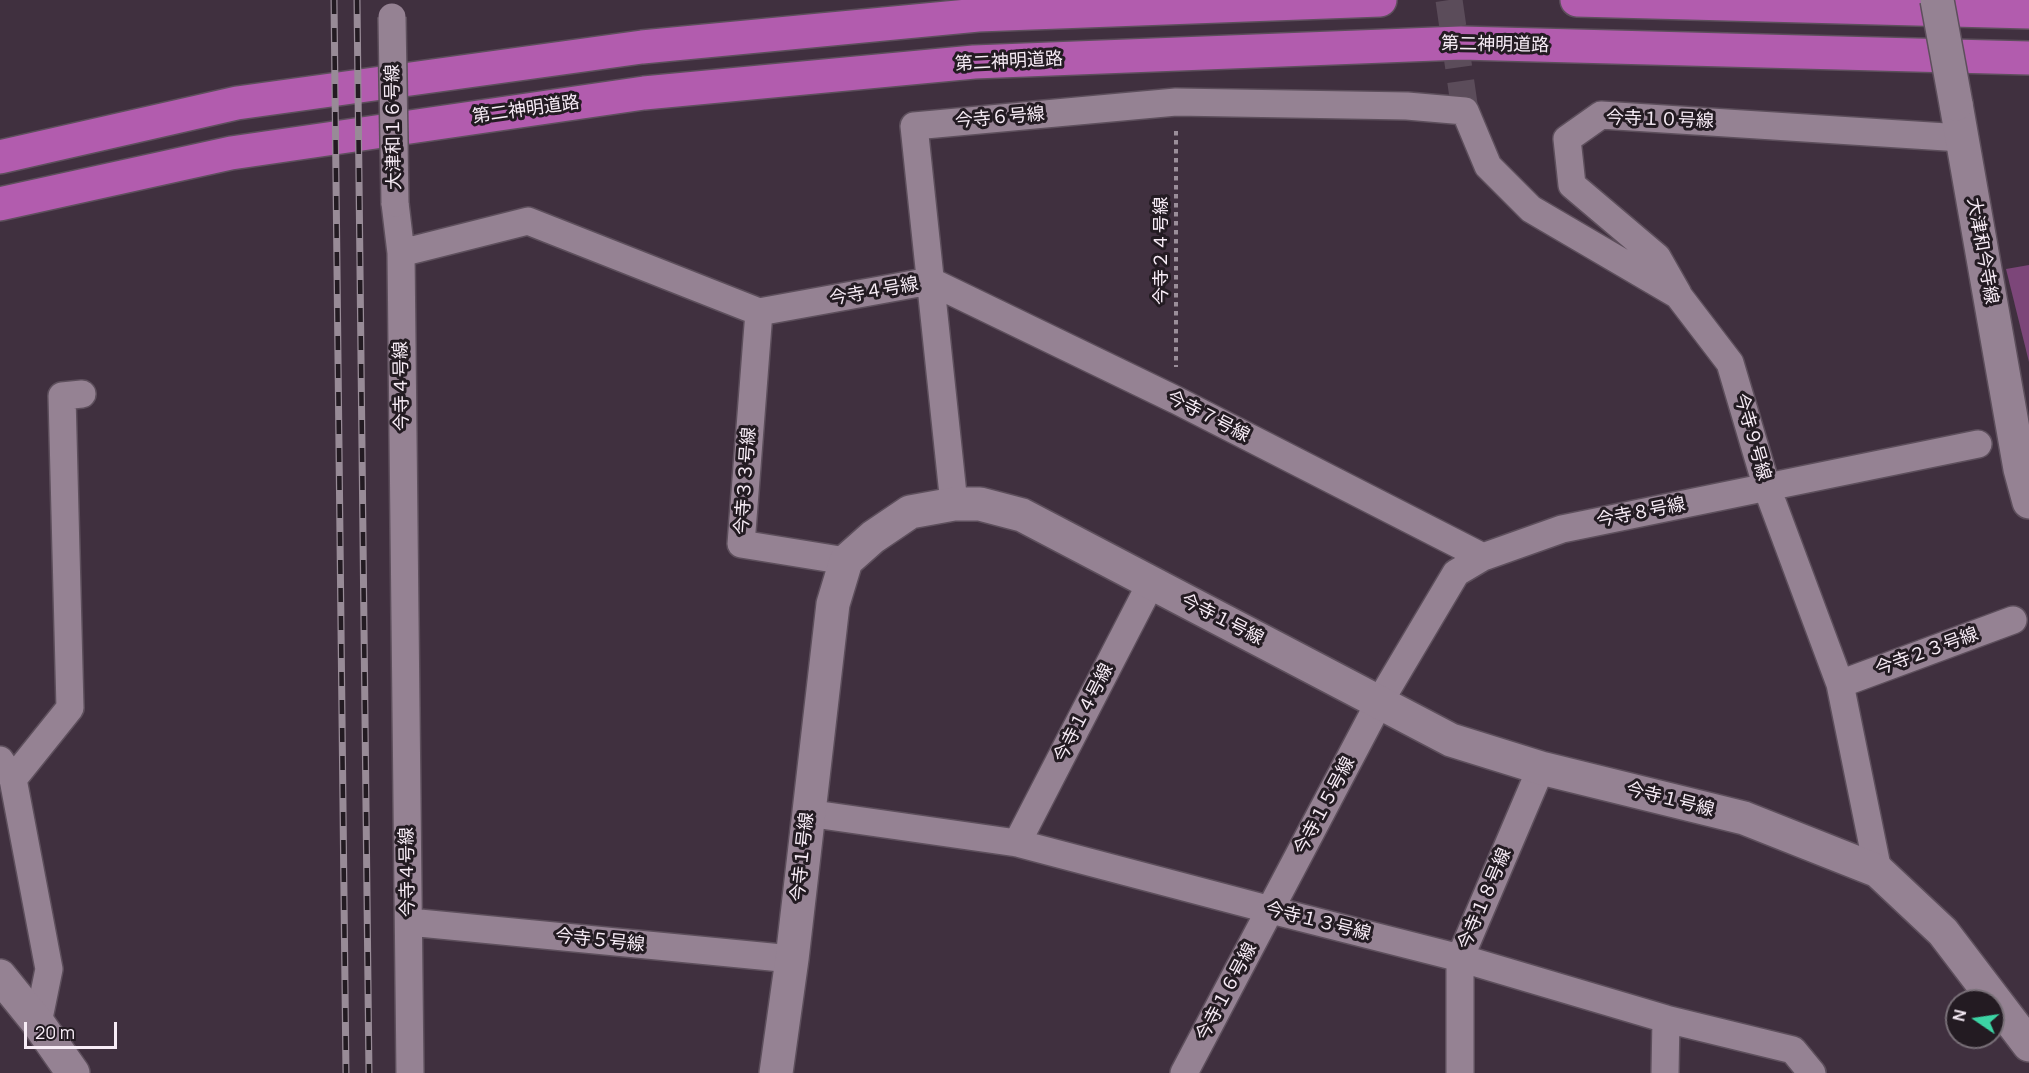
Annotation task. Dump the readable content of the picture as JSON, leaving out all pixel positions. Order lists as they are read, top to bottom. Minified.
{"streets":{"highway":["第二神明道路"],"street":["今寺６号線","今寺１０号線","大津和１６号線","大津和今寺線","今寺４号線","今寺７号線","今寺９号線","今寺３３号線","今寺８号線","今寺１号線","今寺２３号線","今寺１４号線","今寺１５号線","今寺１８号線","今寺１３号線","今寺５号線","今寺１６号線"],"path":["今寺２４号線"]},"crossings":[["今寺６号線","今寺２４号線"],["今寺６号線","今寺４号線"],["今寺６号線","今寺７号線"],["今寺６号線","今寺９号線"],["今寺６号線","今寺１号線"],["今寺１０号線","大津和今寺線"],["今寺１０号線","今寺９号線"],["大津和１６号線","今寺４号線"],["今寺２４号線","今寺７号線"],["今寺４号線","今寺７号線"],["今寺４号線","今寺３３号線"],["今寺４号線","今寺５号線"],["今寺７号線","今寺８号線"],["今寺９号線","今寺８号線"],["今寺９号線","今寺１号線"],["今寺９号線","今寺２３号線"],["今寺３３号線","今寺１号線"],["今寺８号線","今寺１号線"],["今寺８号線","今寺１５号線"],["今寺１号線","今寺１４号線"],["今寺１号線","今寺１５号線"],["今寺１号線","今寺１８号線"],["今寺１号線","今寺１３号線"],["今寺１号線","今寺５号線"],["今寺１４号線","今寺１３号線"],["今寺１５号線","今寺１３号線"],["今寺１５号線","今寺１６号線"],["今寺１８号線","今寺１３号線"],["今寺１３号線","今寺１６号線"]],"scale_bar":"20 m","north":"left"}
